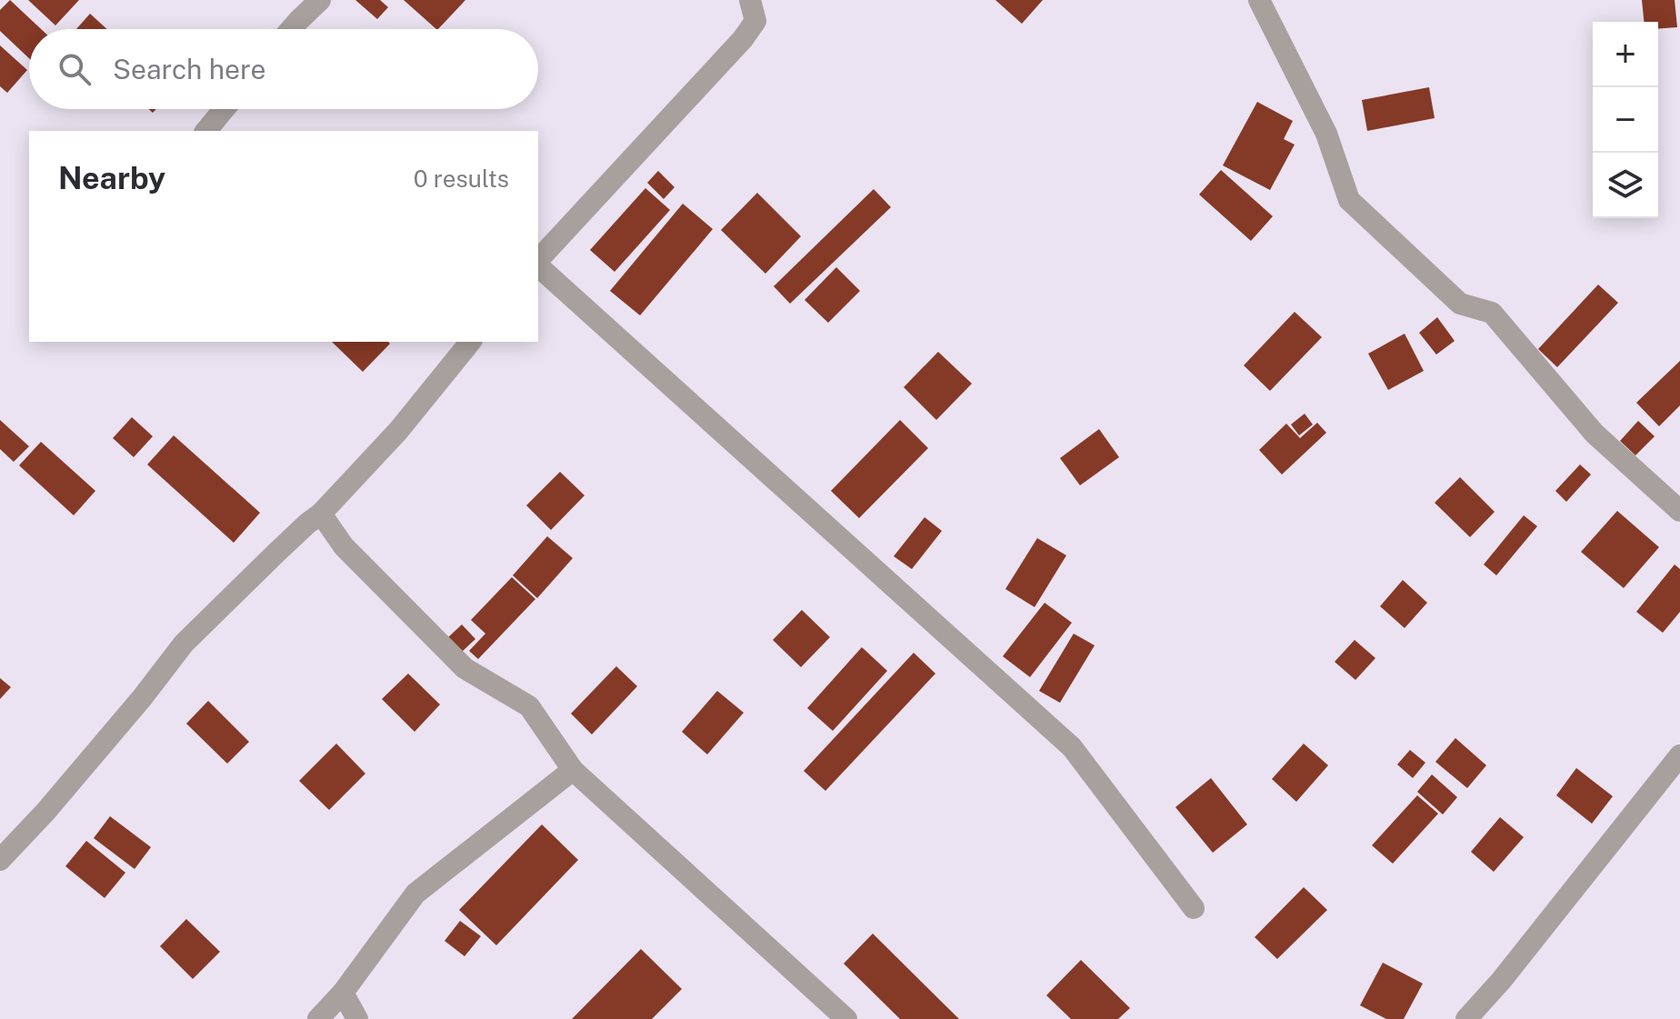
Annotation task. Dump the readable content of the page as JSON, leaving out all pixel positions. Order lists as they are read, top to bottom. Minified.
{"page":{"map_buttons":["+","−"],"search":"Search here","heading":["Nearby","0 results"]}}
